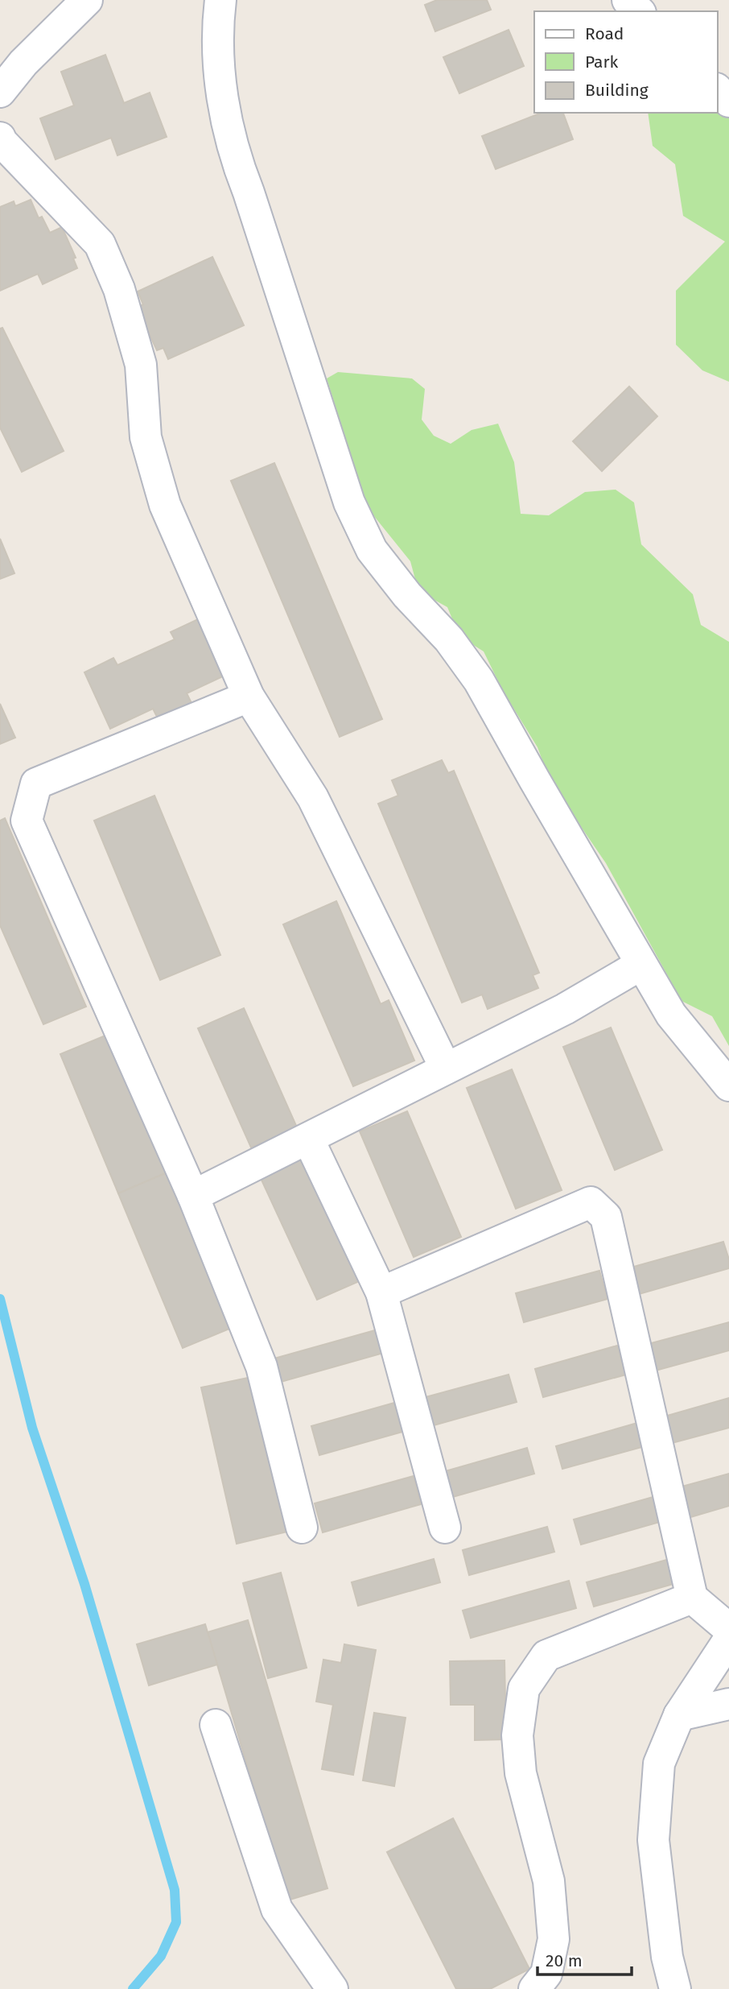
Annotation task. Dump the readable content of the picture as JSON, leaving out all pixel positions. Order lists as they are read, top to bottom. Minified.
{"legend":["Road","Park","Building"],"scale_bar":"20 m"}
